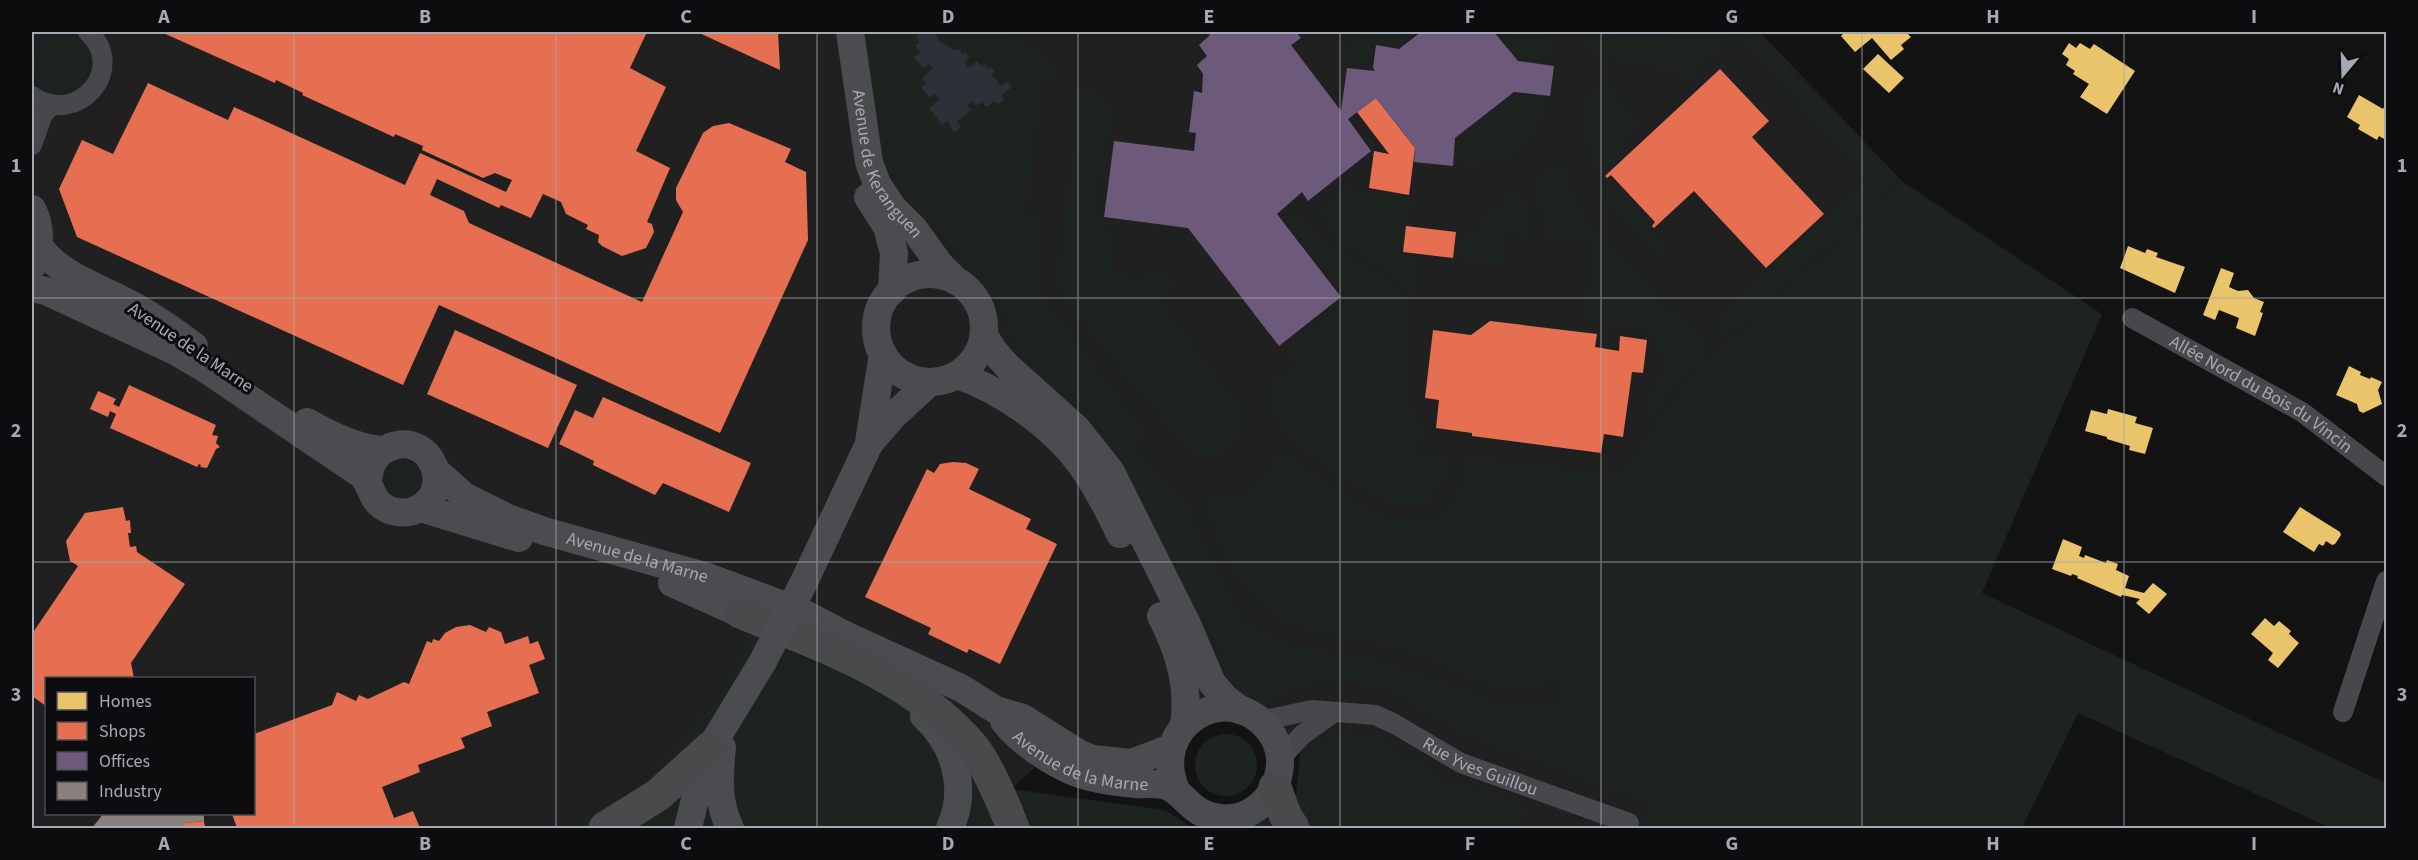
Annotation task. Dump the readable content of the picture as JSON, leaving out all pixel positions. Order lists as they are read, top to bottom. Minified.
{"streets":{"main road":["Avenue de Keranguen","Avenue de la Marne"],"street":["Allée Nord du Bois du Vincin","Rue Yves Guillou"]},"crossings":[["Avenue de la Marne","Rue Yves Guillou"]],"legend":["Homes","Shops","Offices","Industry"],"north":"bottom","grid":{"columns":["A","B","C","D","E","F","G","H","I"],"rows":["1","2","3"]}}
